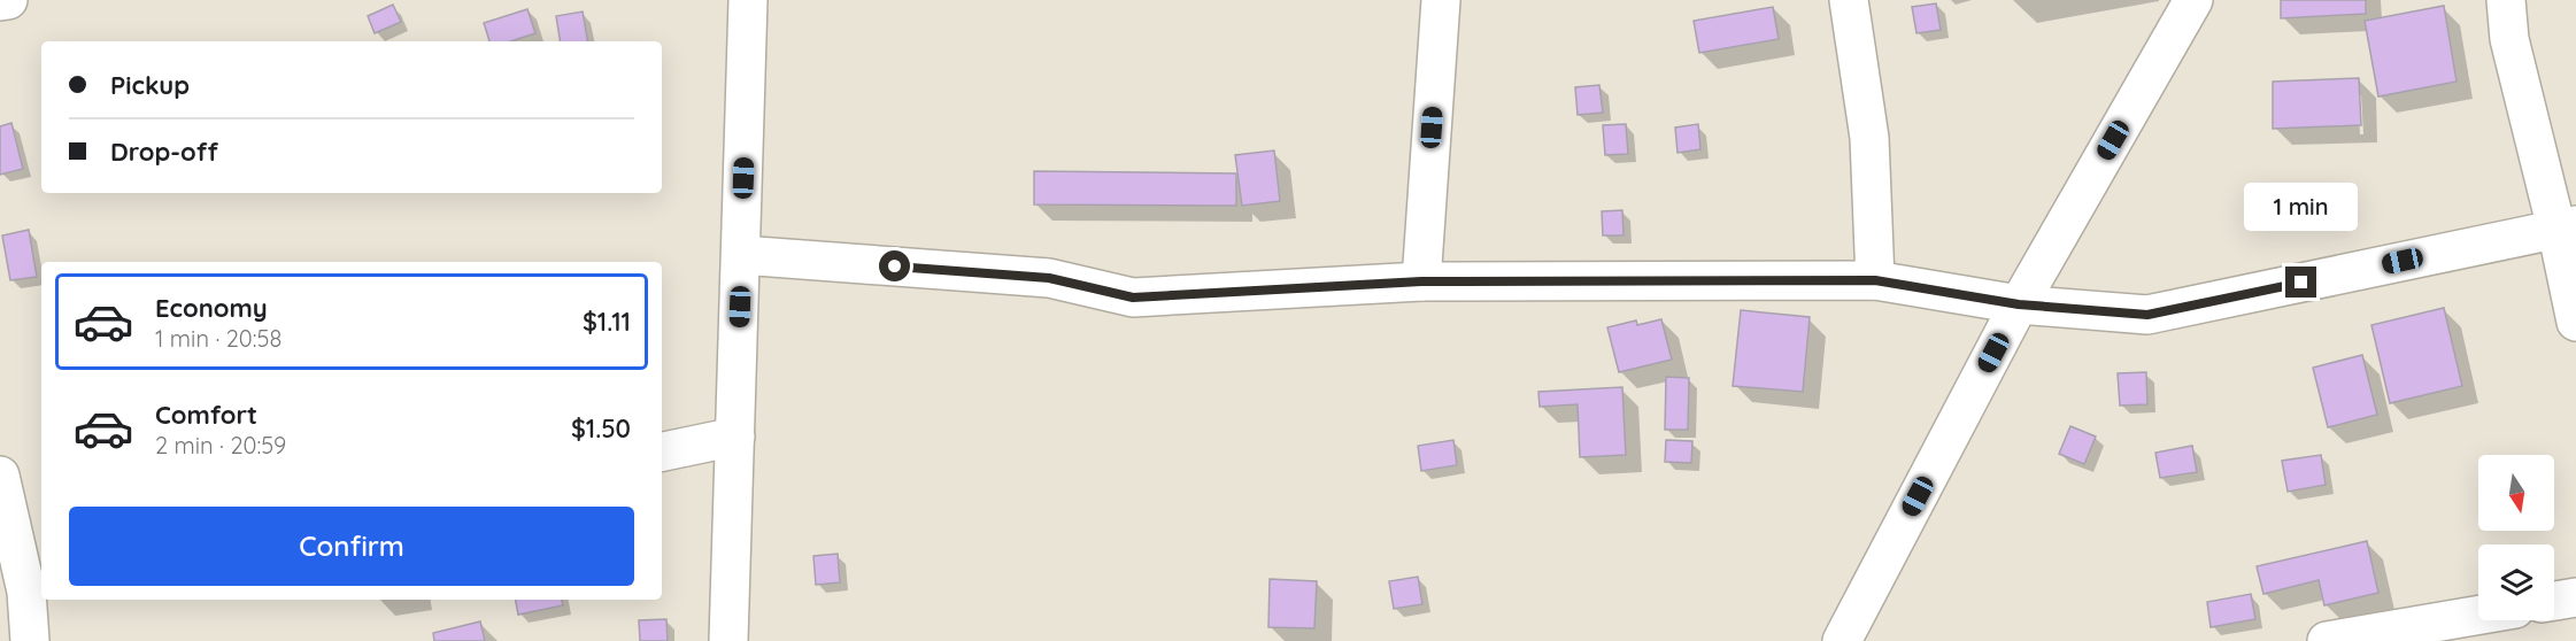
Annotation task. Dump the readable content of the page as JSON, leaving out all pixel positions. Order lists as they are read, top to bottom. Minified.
{"north":"bottom","page":{"banner":["Pickup","Drop-off"],"bubble":"1 min","list":[{"name":"Economy","note":"1 min · 20:58","value":"$1.11"},{"name":"Comfort","note":"2 min · 20:59","value":"$1.50"}],"buttons":"Confirm"}}
